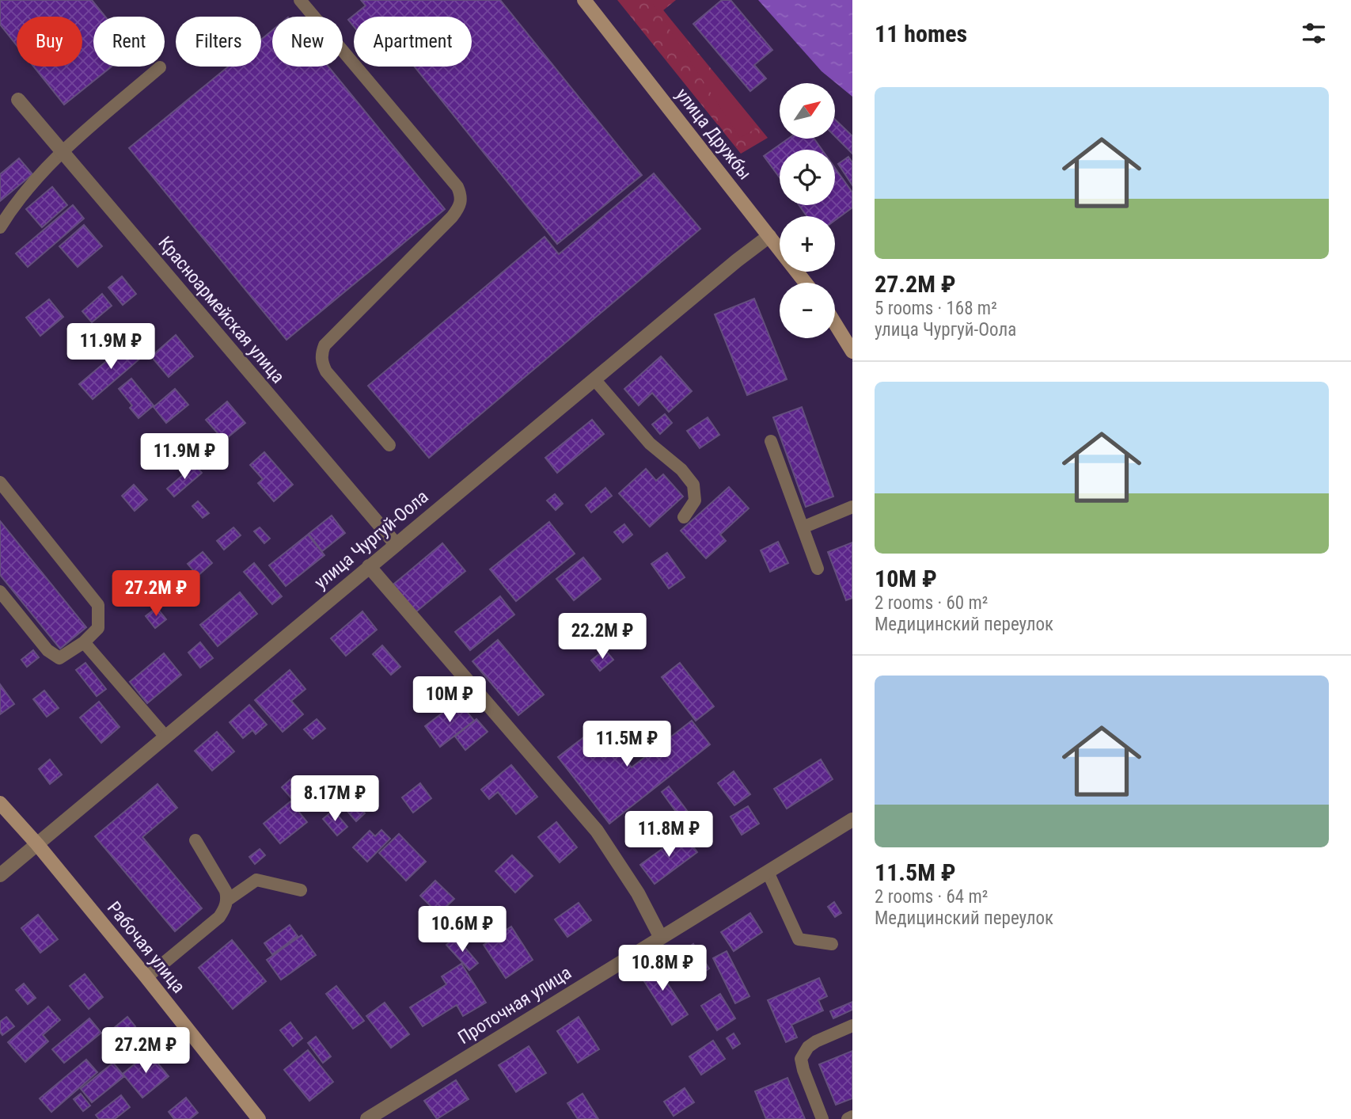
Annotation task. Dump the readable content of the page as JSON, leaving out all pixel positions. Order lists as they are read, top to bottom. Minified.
{"streets":{"main road":["улица Дружбы","Рабочая улица"],"street":["Красноармейская улица","улица Чургуй-Оола","Проточная улица"]},"crossings":[["улица Дружбы","улица Чургуй-Оола"],["Красноармейская улица","улица Чургуй-Оола"],["улица Чургуй-Оола","Рабочая улица"]],"north":"top right","page":{"heading":"11 homes","chip":["Buy","Rent","Filters","New","Apartment"],"list":[{"name":"27.2M ₽","note":"5 rooms · 168 m² · улица Чургуй-Оола"},{"name":"10M ₽","note":"2 rooms · 60 m² · Медицинский переулок"},{"name":"11.5M ₽","note":"2 rooms · 64 m² · Медицинский переулок"}],"map_buttons":["+","−"],"price":["11.9M ₽","11.9M ₽","27.2M ₽","22.2M ₽","10M ₽","11.5M ₽","8.17M ₽","11.8M ₽","10.6M ₽","10.8M ₽","27.2M ₽"]}}
